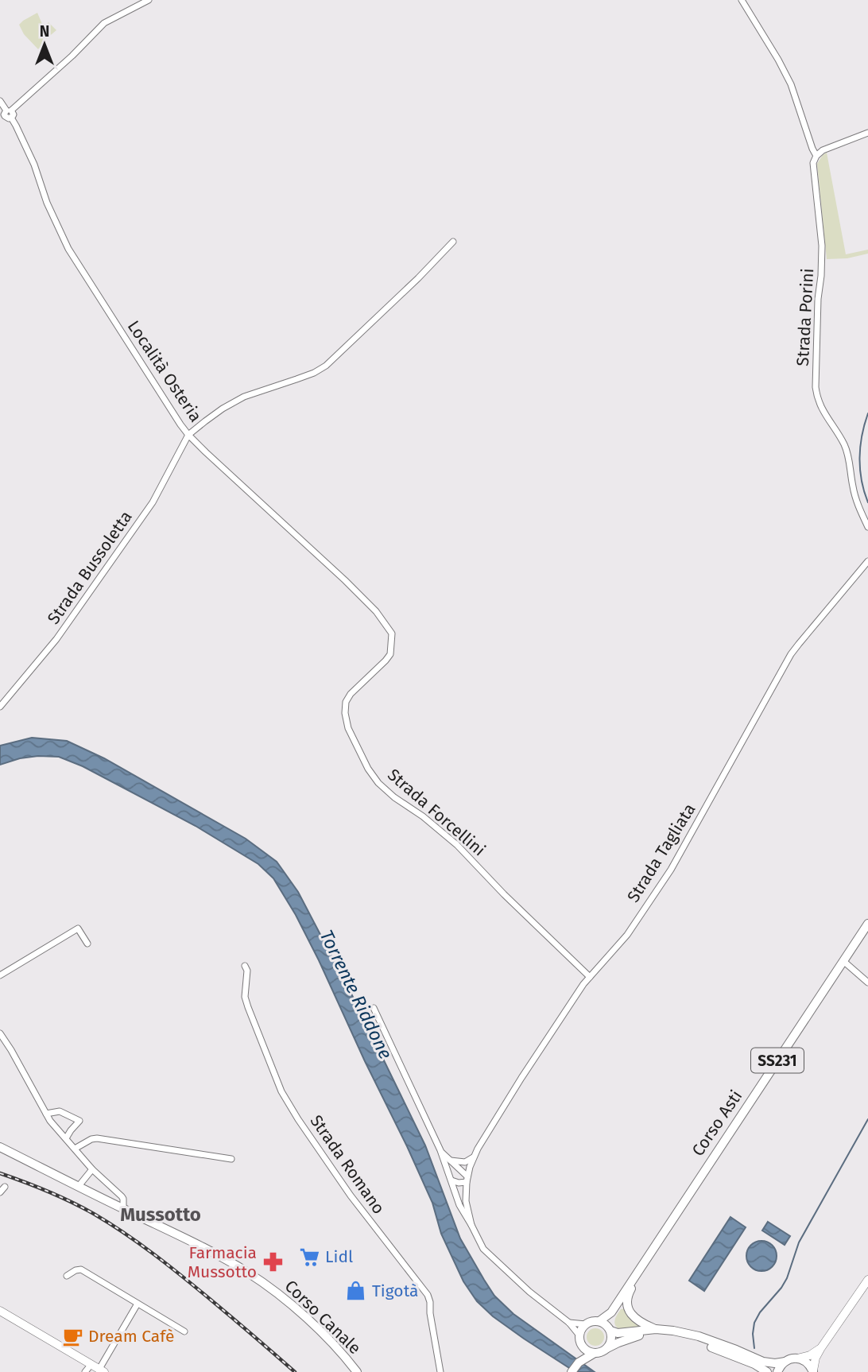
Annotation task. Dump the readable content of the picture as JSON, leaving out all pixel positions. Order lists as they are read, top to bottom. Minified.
{"streets":{"main road":["SS231","Corso Asti","Corso Canale"],"street":["Strada Porini","Località Osteria","Strada Bussoletta","Strada Forcellini","Strada Tagliata","Strada Romano"]},"crossings":[["Località Osteria","Strada Bussoletta"],["Località Osteria","Strada Forcellini"],["Strada Bussoletta","Strada Forcellini"],["Strada Forcellini","Strada Tagliata"],["Strada Tagliata","SS231"],["SS231","Corso Asti"]],"districts":["Mussotto"],"water":["Torrente Riddone"],"places":{"supermarket":["Lidl"],"pharmacy":["Farmacia Mussotto"],"shop":["Tigotà"],"cafe":["Dream Cafè"]},"north":"top"}
